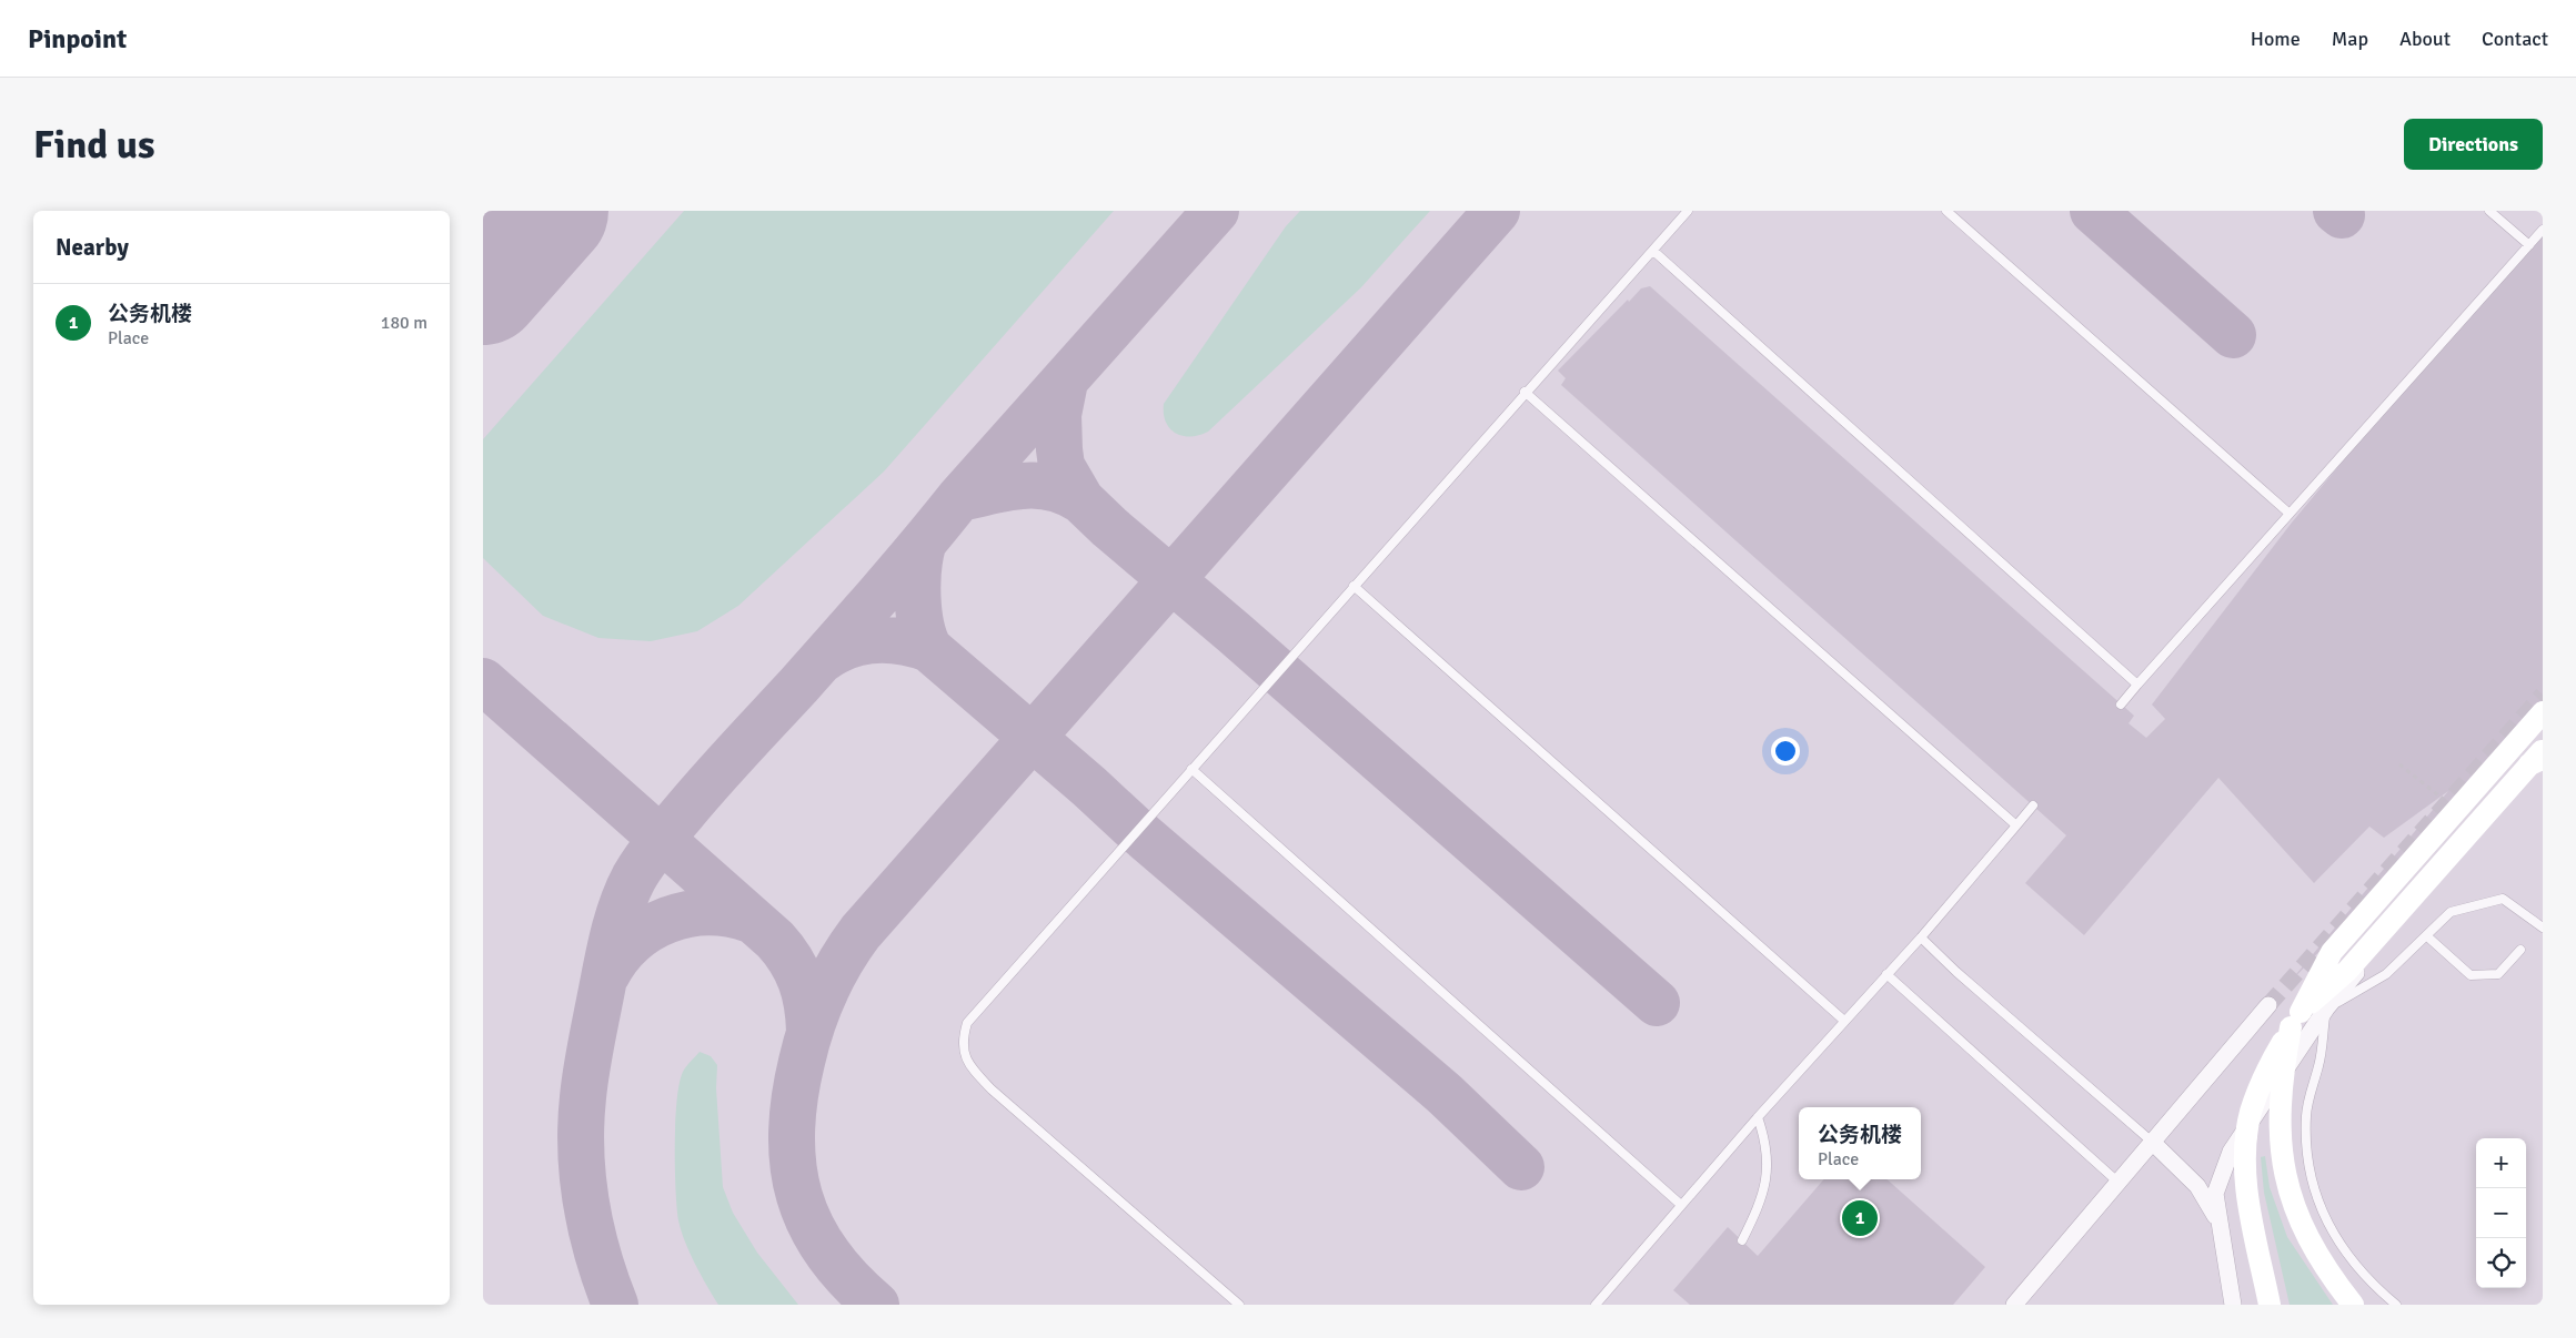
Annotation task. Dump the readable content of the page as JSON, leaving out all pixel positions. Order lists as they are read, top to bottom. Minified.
{"page":{"header":"Pinpoint","nav":["Home","Map","About","Contact"],"buttons":"Directions","title":"Find us","heading":"Nearby","list":[{"mark":"1","name":"公务机楼","note":"Place","value":"180 m"}],"popup":["公务机楼","Place"],"map_buttons":["+","−"],"pins":"1"}}
